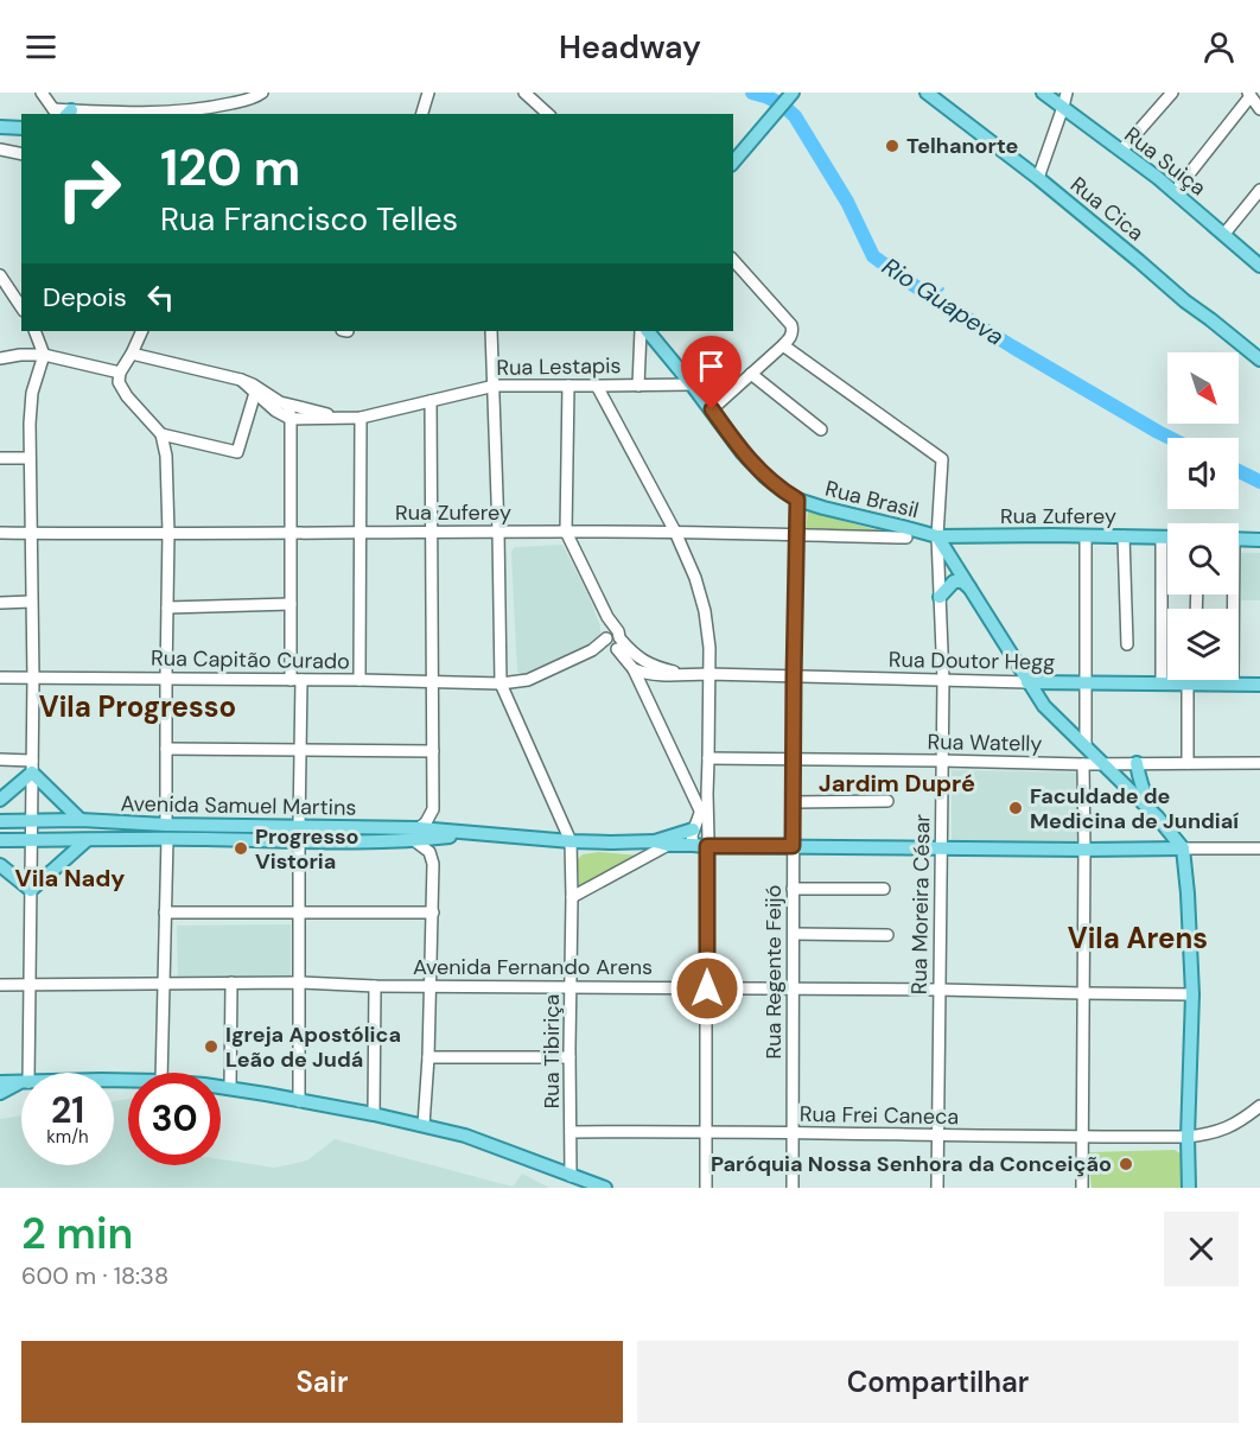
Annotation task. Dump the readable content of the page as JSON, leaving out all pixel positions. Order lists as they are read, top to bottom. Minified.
{"streets":{"main road":["Rua Suiça","Rua Cica","Rua Brasil","Rua Zuferey","Rua Doutor Hegg","Avenida Samuel Martins"],"street":["Rua Lestapis","Rua Capitão Curado","Rua Watelly","Rua Moreira César","Avenida Fernando Arens","Rua Regente Feijó","Rua Tibiriça","Rua Frei Caneca"]},"crossings":[["Rua Lestapis","Rua Brasil"],["Rua Brasil","Rua Zuferey"],["Rua Brasil","Rua Doutor Hegg"],["Rua Brasil","Rua Watelly"],["Rua Brasil","Rua Moreira César"],["Rua Brasil","Rua Regente Feijó"],["Rua Zuferey","Rua Moreira César"],["Rua Zuferey","Rua Regente Feijó"],["Rua Capitão Curado","Rua Doutor Hegg"],["Rua Doutor Hegg","Rua Moreira César"],["Rua Doutor Hegg","Rua Regente Feijó"],["Rua Watelly","Rua Moreira César"],["Rua Watelly","Rua Regente Feijó"],["Avenida Samuel Martins","Rua Moreira César"],["Avenida Samuel Martins","Rua Regente Feijó"],["Avenida Samuel Martins","Rua Tibiriça"],["Rua Moreira César","Avenida Fernando Arens"],["Rua Moreira César","Rua Frei Caneca"],["Avenida Fernando Arens","Rua Regente Feijó"],["Avenida Fernando Arens","Rua Tibiriça"],["Rua Regente Feijó","Rua Frei Caneca"],["Rua Tibiriça","Rua Frei Caneca"]],"districts":["Vila Progresso","Jardim Dupré","Vila Nady","Vila Arens"],"water":["Rio Guapeva"],"places":["Telhanorte","Faculdade de Medicina de Jundiaí","Progresso Vistoria","Igreja Apostólica Leão de Judá","Paróquia Nossa Senhora da Conceição"],"north":"bottom right","page":{"header":"Headway","turn":["120 m","Rua Francisco Telles"],"then":"Depois","speed":"21 km/h","limit":"30","heading":["2 min","600 m · 18:38"],"buttons":["Sair","Compartilhar"]}}
